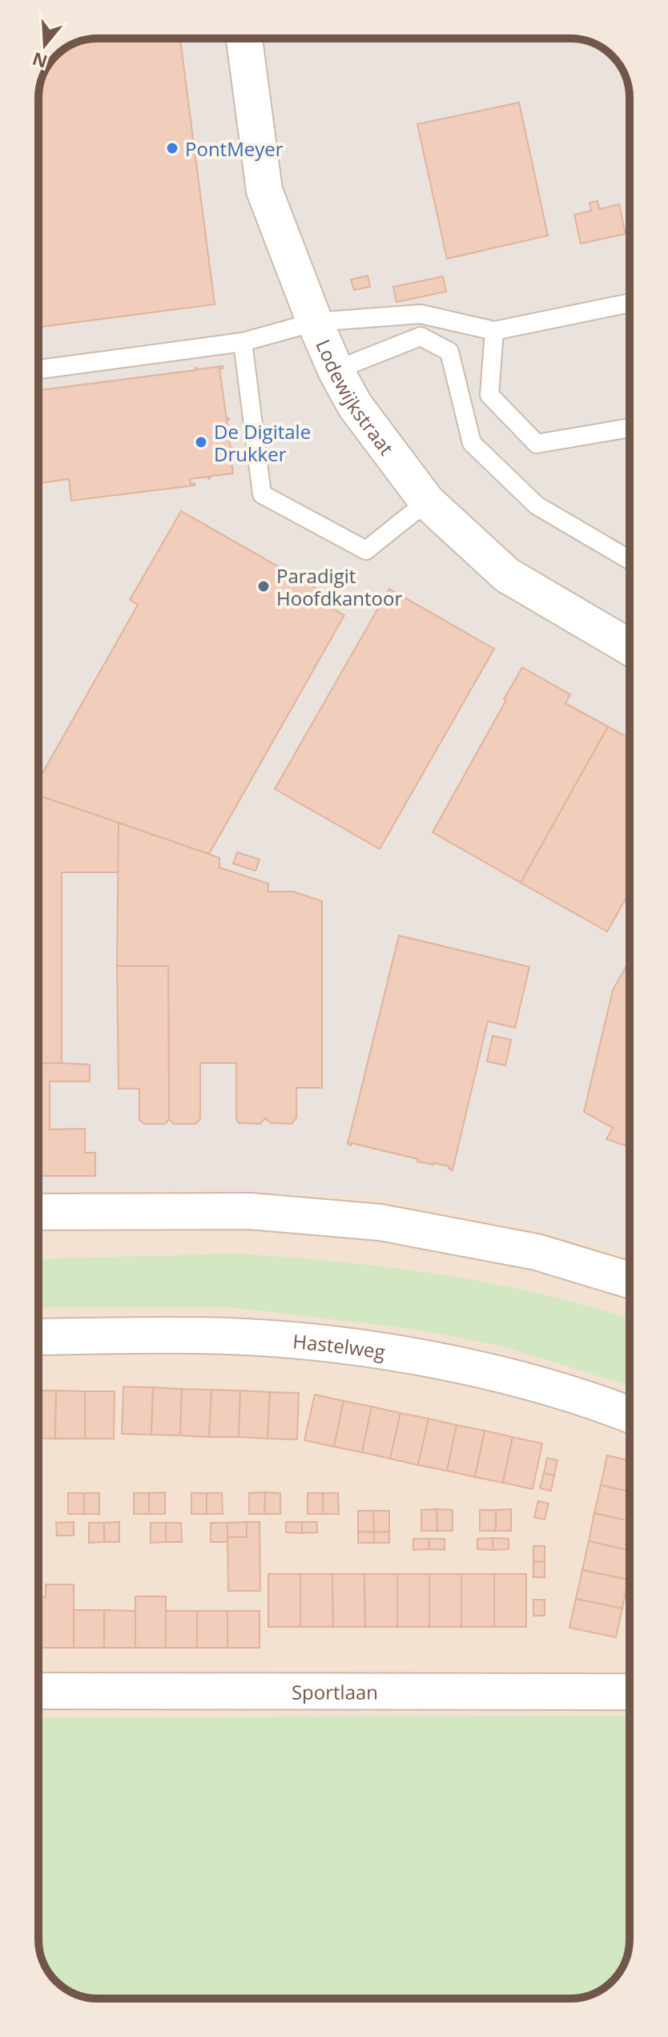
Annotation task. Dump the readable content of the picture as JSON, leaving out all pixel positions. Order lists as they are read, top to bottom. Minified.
{"streets":{"street":["Lodewijkstraat","Hastelweg","Sportlaan"]},"places":["PontMeyer","De Digitale Drukker","Paradigit Hoofdkantoor"],"north":"bottom"}
